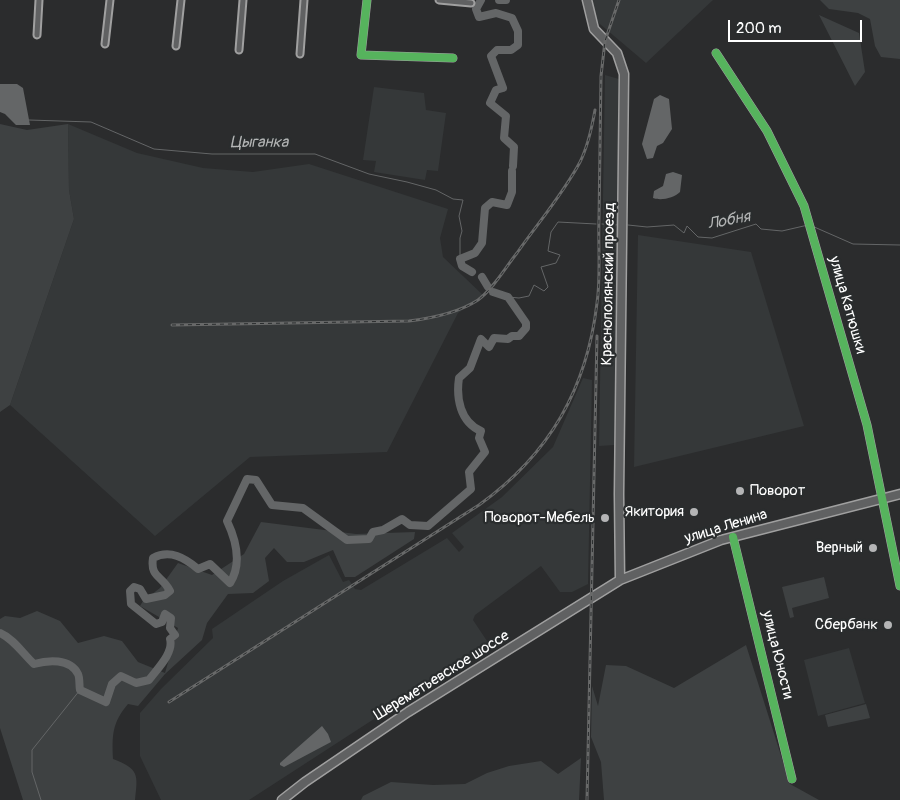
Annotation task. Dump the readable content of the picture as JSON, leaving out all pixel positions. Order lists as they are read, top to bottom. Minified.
{"streets":{"main road":["Краснополянский проезд","улица Ленина","Шереметьевское шоссе"],"street":["улица Катюшки","улица Юности"]},"crossings":[["Краснополянский проезд","улица Ленина"],["Краснополянский проезд","Шереметьевское шоссе"],["улица Катюшки","улица Ленина"],["улица Ленина","улица Юности"],["улица Ленина","Шереметьевское шоссе"]],"water":["Цыганка","Лобня"],"places":["Поворот","Якитория","Поворот-Мебель","Верный","Сбербанк"],"scale_bar":"200 m"}
